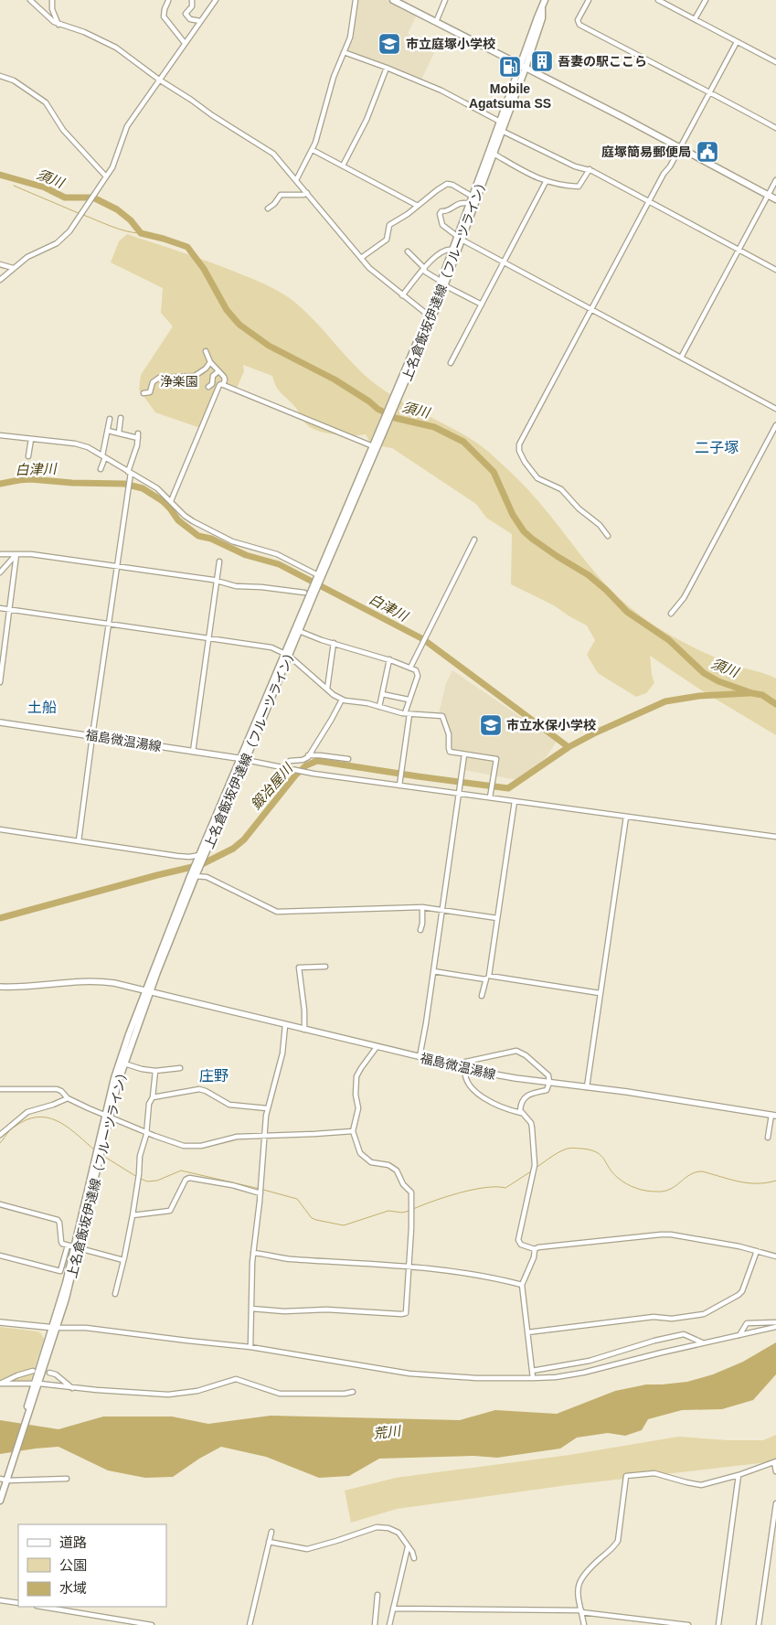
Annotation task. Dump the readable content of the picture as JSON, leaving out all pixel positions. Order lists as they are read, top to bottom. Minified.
{"streets":{"main road":["上名倉飯坂伊達線（フルーツライン）","福島微温湯線"]},"crossings":[["上名倉飯坂伊達線（フルーツライン）","福島微温湯線"]],"districts":["二子塚","土船","庄野"],"water":["須川","白津川","鍛冶屋川","荒川"],"parks":["浄楽園"],"places":{"school or university":["市立庭塚小学校","市立水保小学校"],"building":["吾妻の駅ここら"],"fuel station":["Mobile Agatsuma SS"],"public building":["庭塚簡易郵便局"]},"legend":["道路","公園","水域"]}
